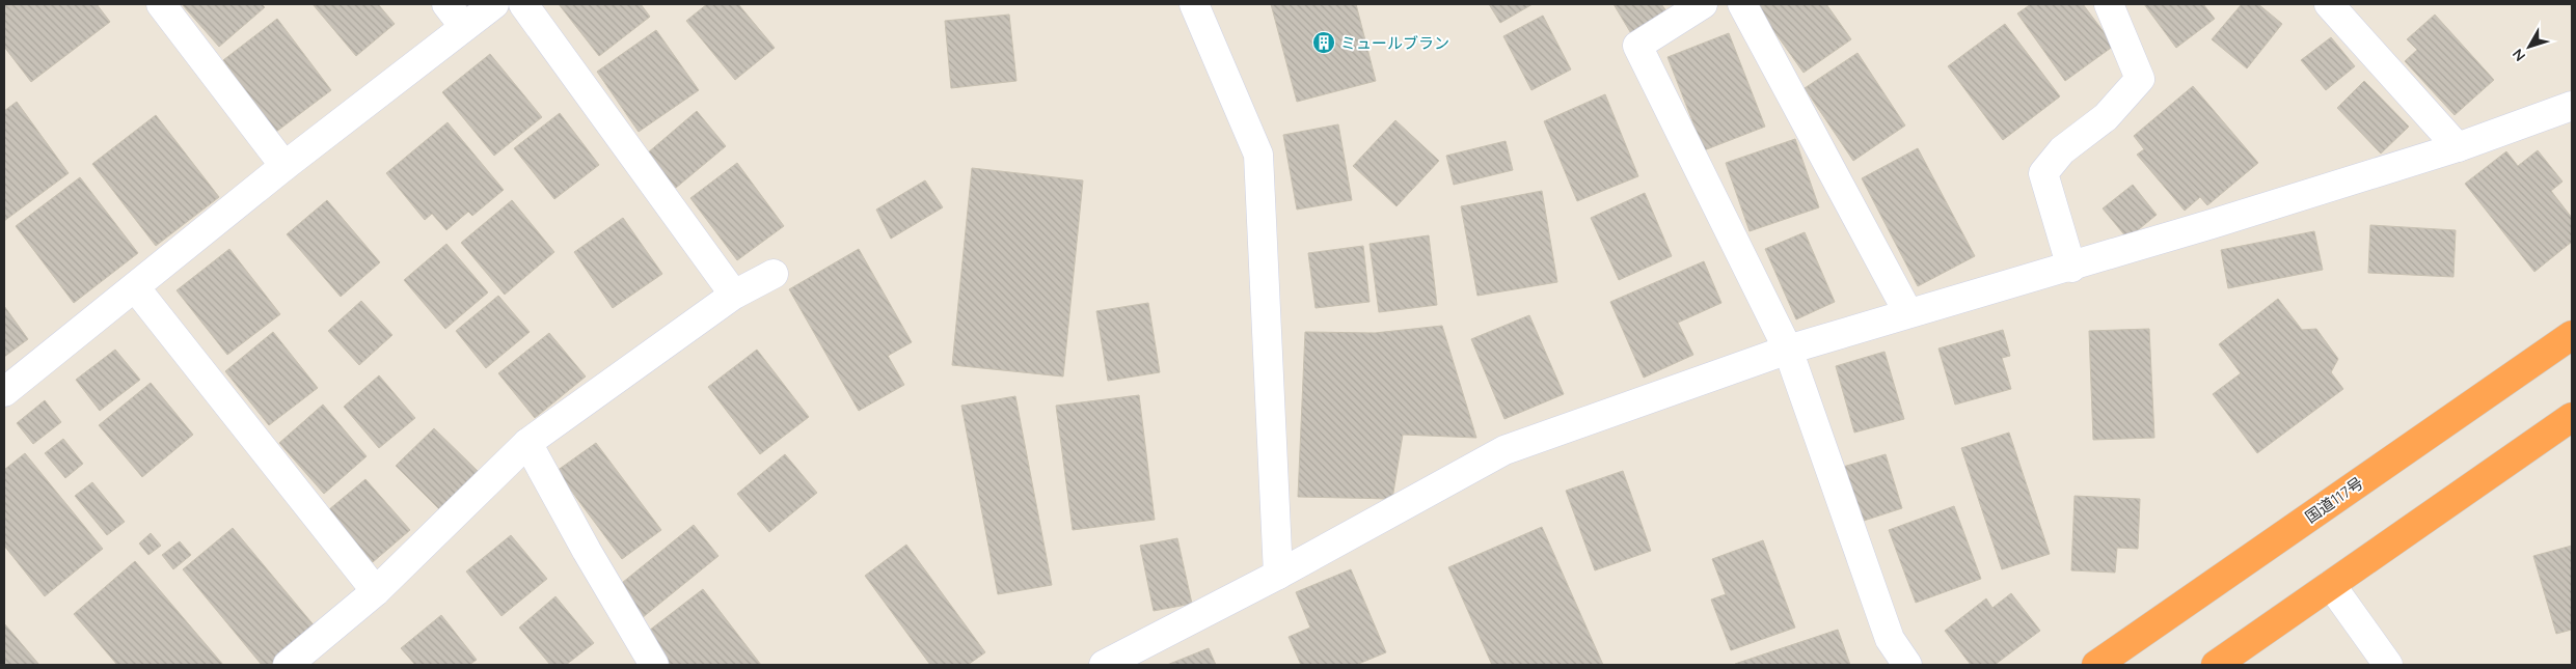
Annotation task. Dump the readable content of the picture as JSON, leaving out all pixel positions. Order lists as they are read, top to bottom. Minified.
{"streets":{"highway":["国道117号"]},"places":{"building":["ミュールブラン"]},"north":"bottom left"}
